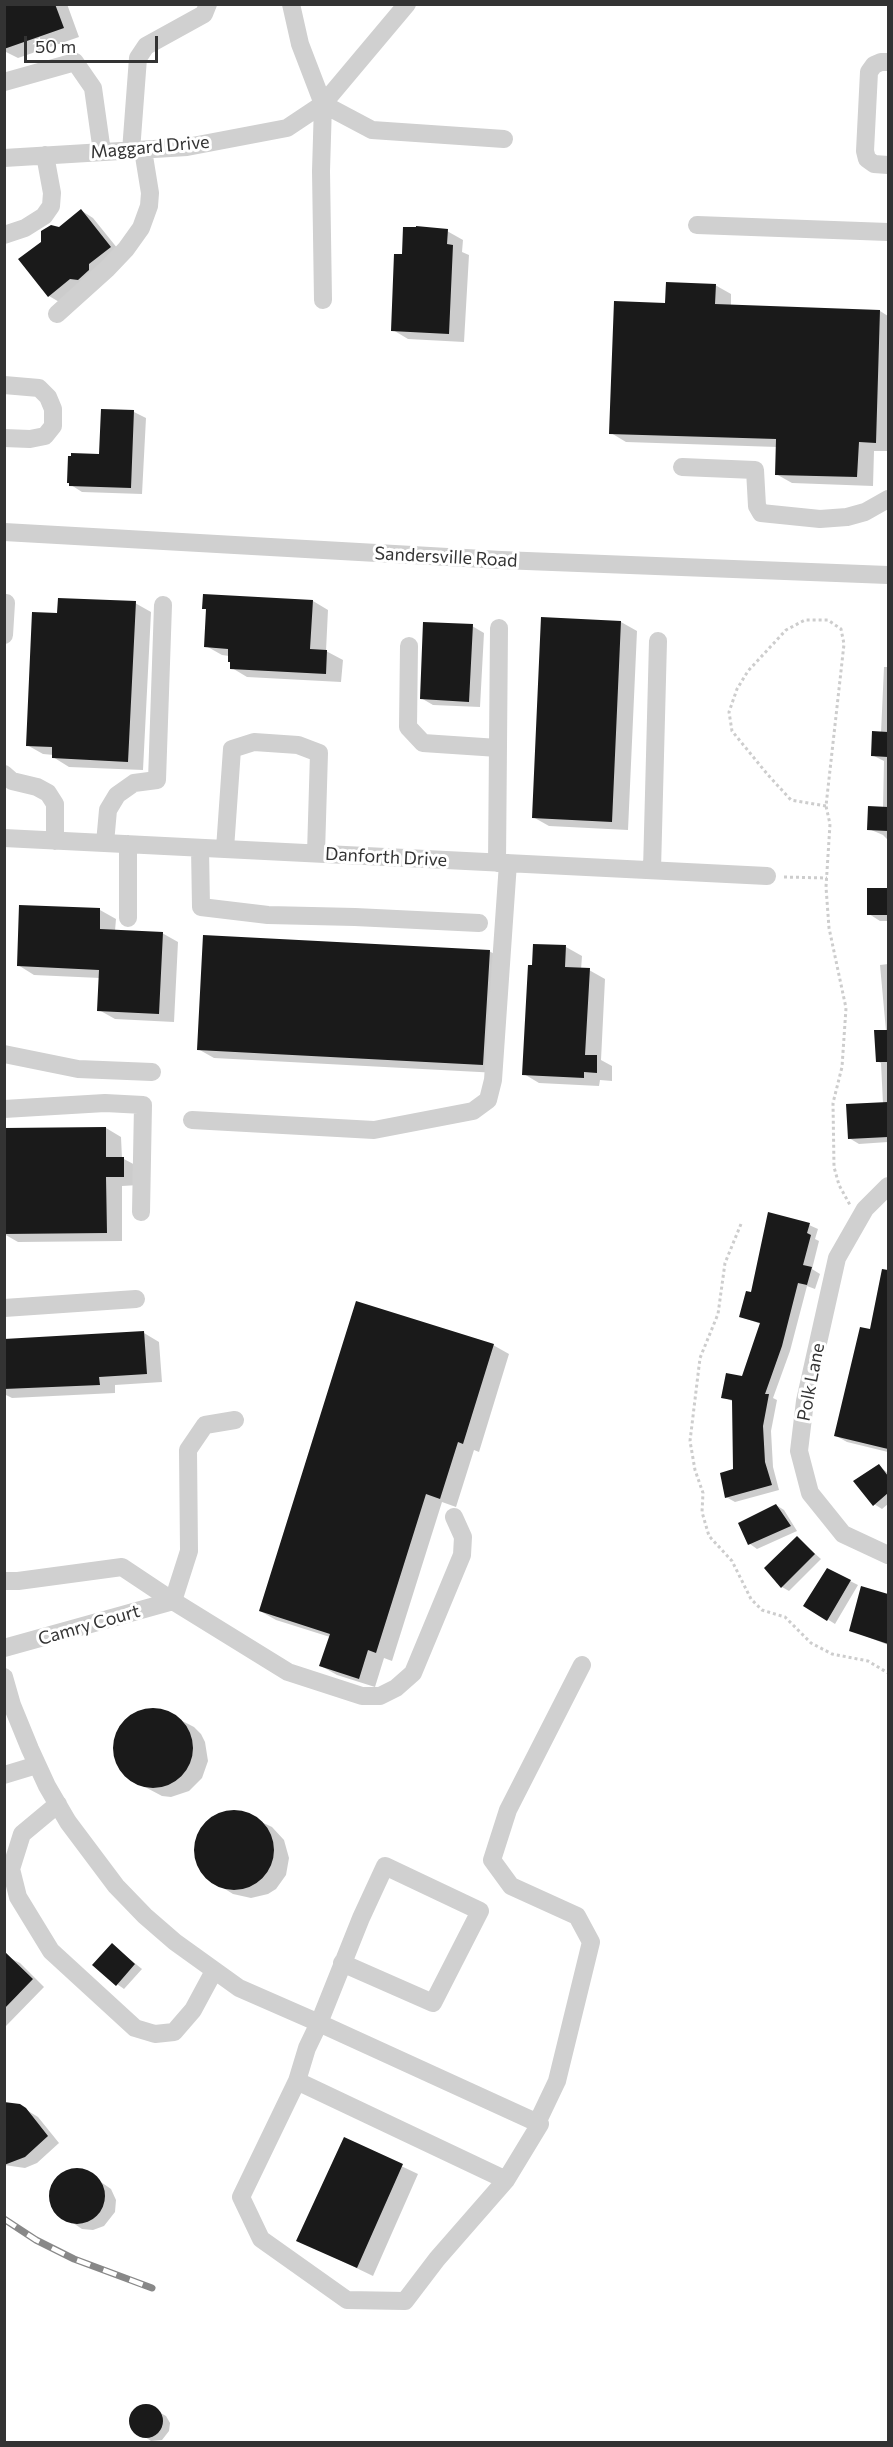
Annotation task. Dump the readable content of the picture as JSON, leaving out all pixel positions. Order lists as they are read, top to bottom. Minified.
{"streets":{"street":["Maggard Drive","Sandersville Road","Danforth Drive","Polk Lane","Camry Court"]},"scale_bar":"50 m"}
